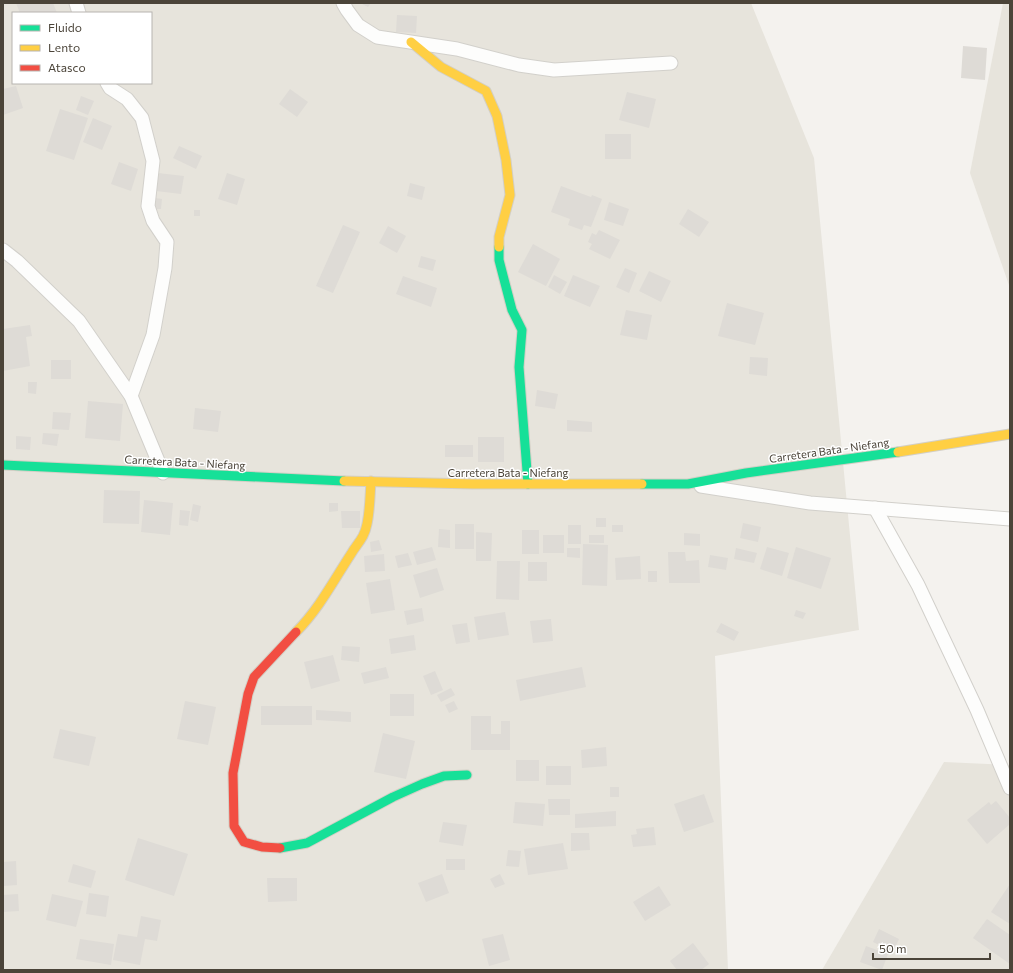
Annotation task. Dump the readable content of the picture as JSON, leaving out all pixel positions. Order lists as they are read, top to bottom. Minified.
{"streets":{"street":["Carretera Bata - Niefang"]},"legend":["Fluido","Lento","Atasco"],"scale_bar":"50 m"}
